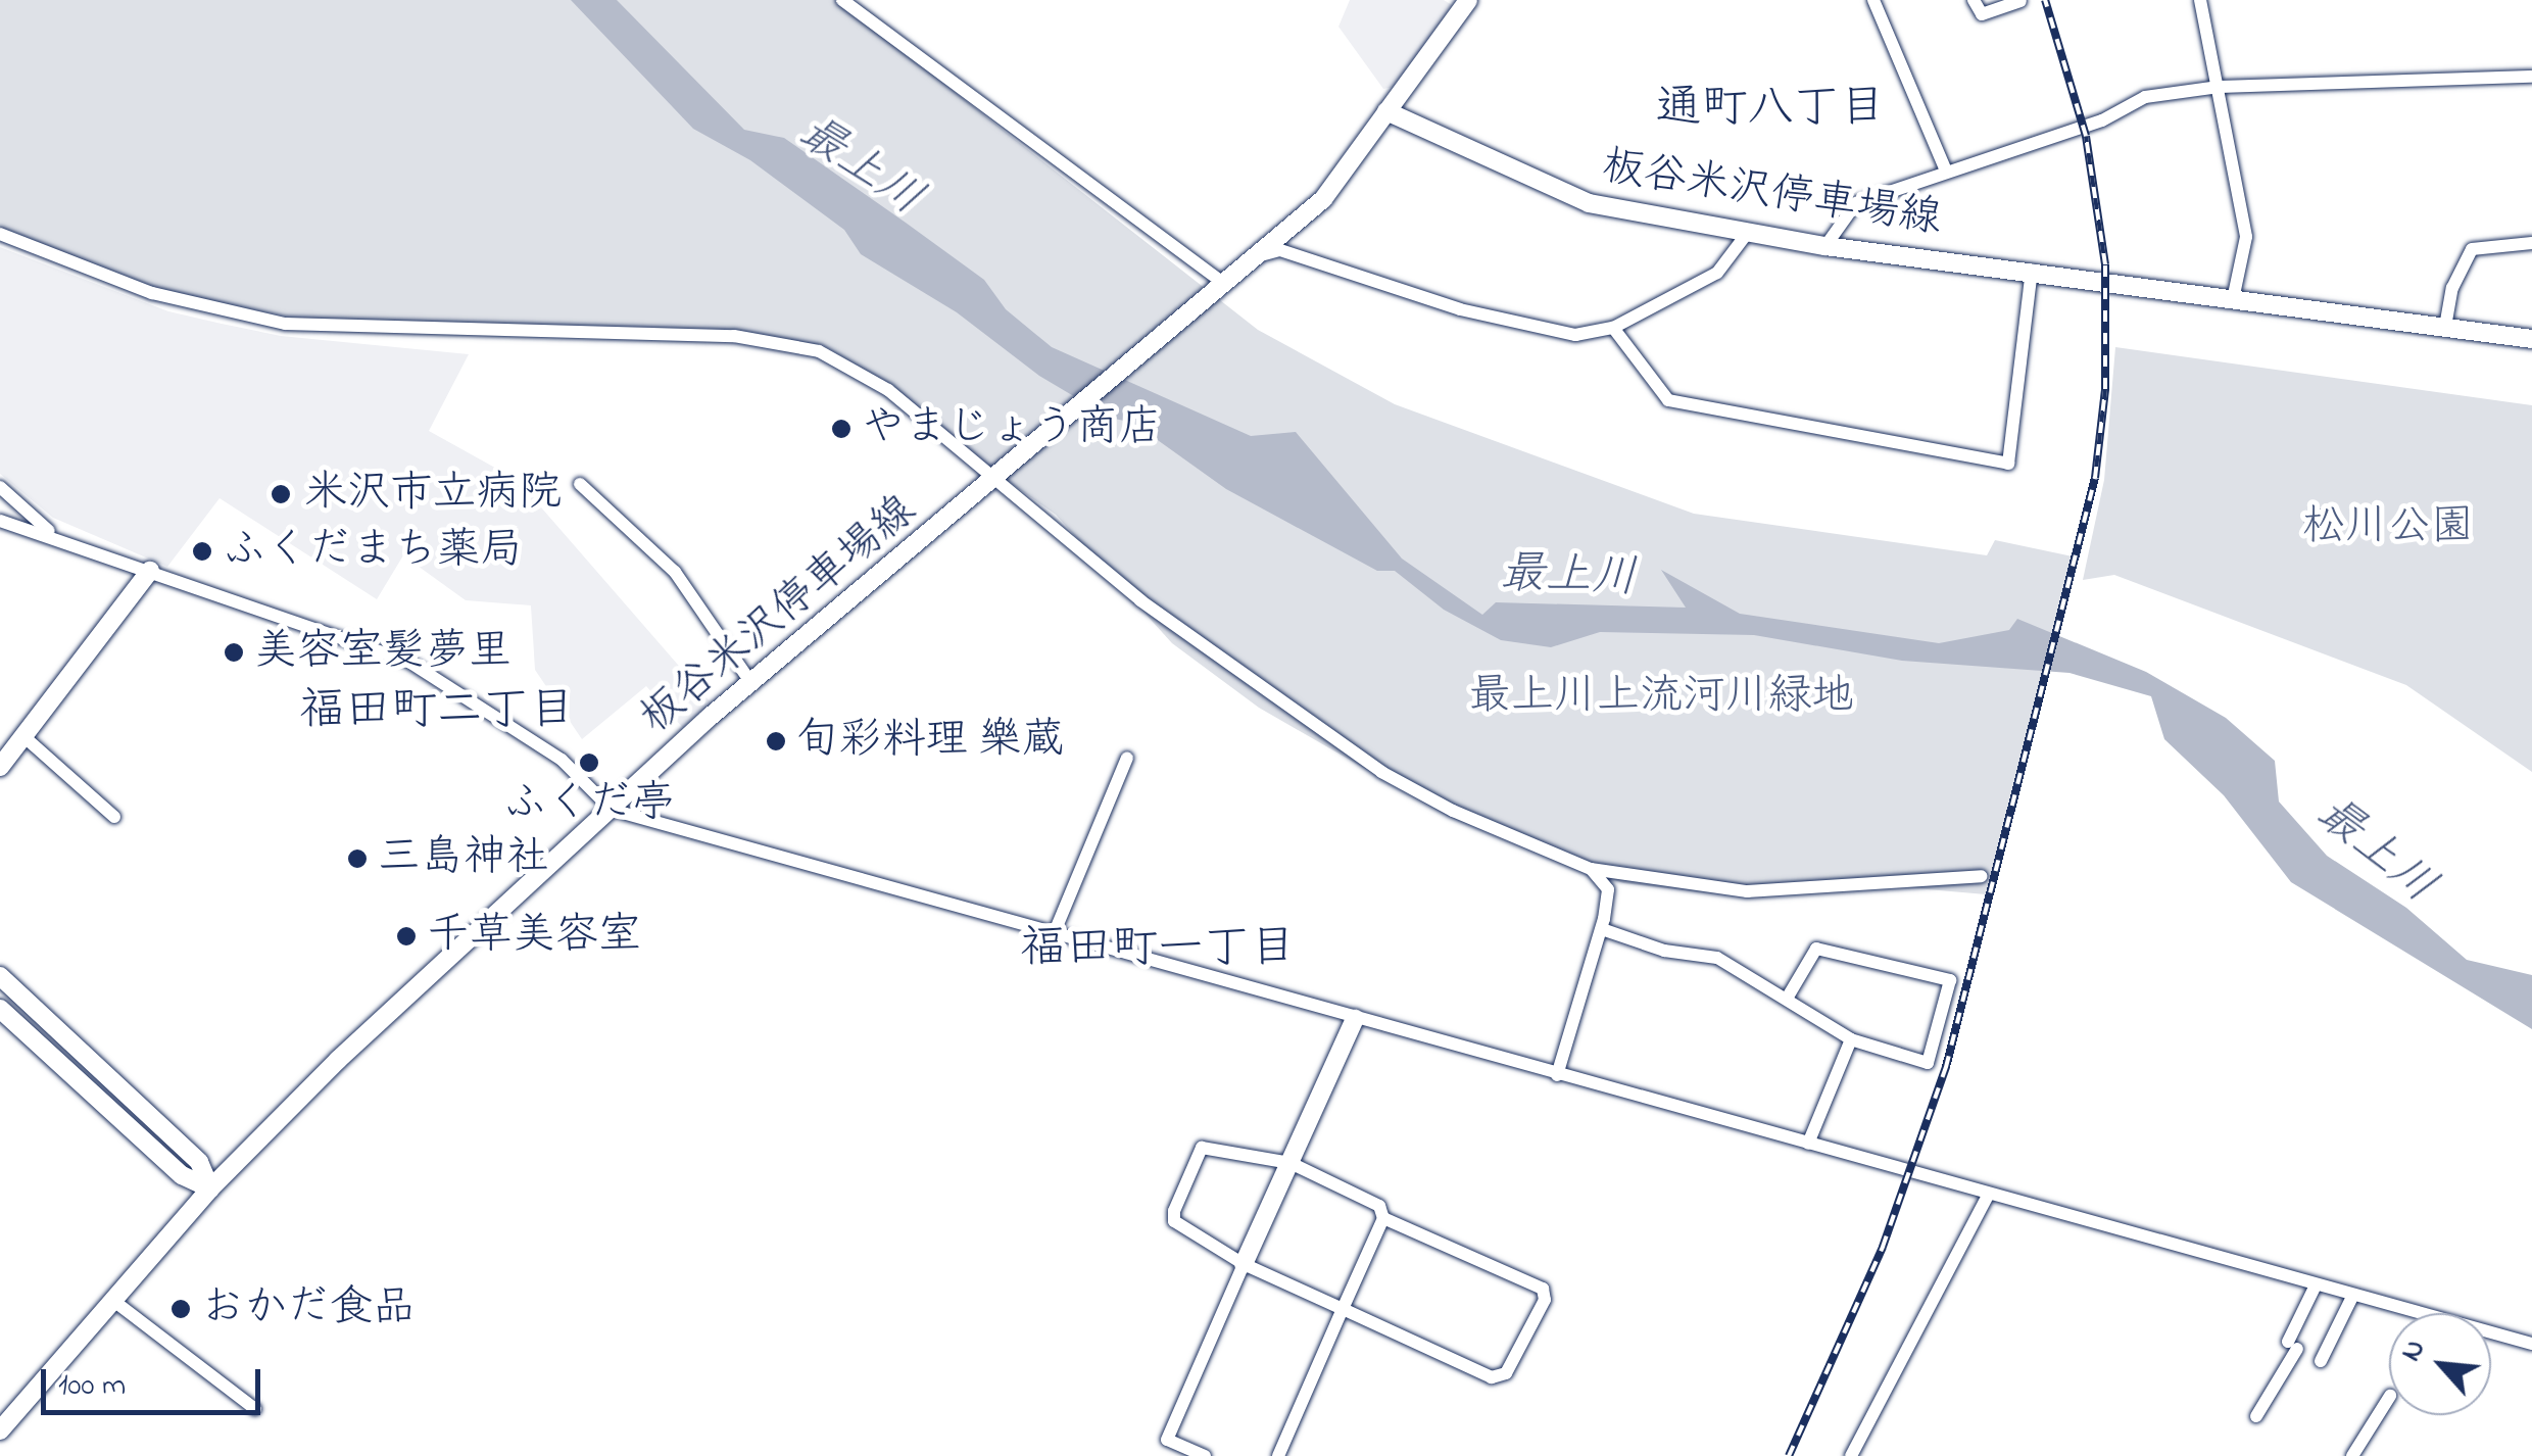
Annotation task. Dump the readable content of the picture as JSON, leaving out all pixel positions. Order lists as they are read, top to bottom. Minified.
{"streets":{"main road":["板谷米沢停車場線"]},"districts":["通町八丁目","福田町二丁目","福田町一丁目"],"water":["最上川"],"parks":["松川公園","最上川上流河川緑地"],"places":["やまじょう商店","米沢市立病院","ふくだまち薬局","美容室髪夢里","旬彩料理 樂蔵","ふくだ亭","三島神社","千草美容室","おかだ食品"],"scale_bar":"100 m","north":"top left"}
